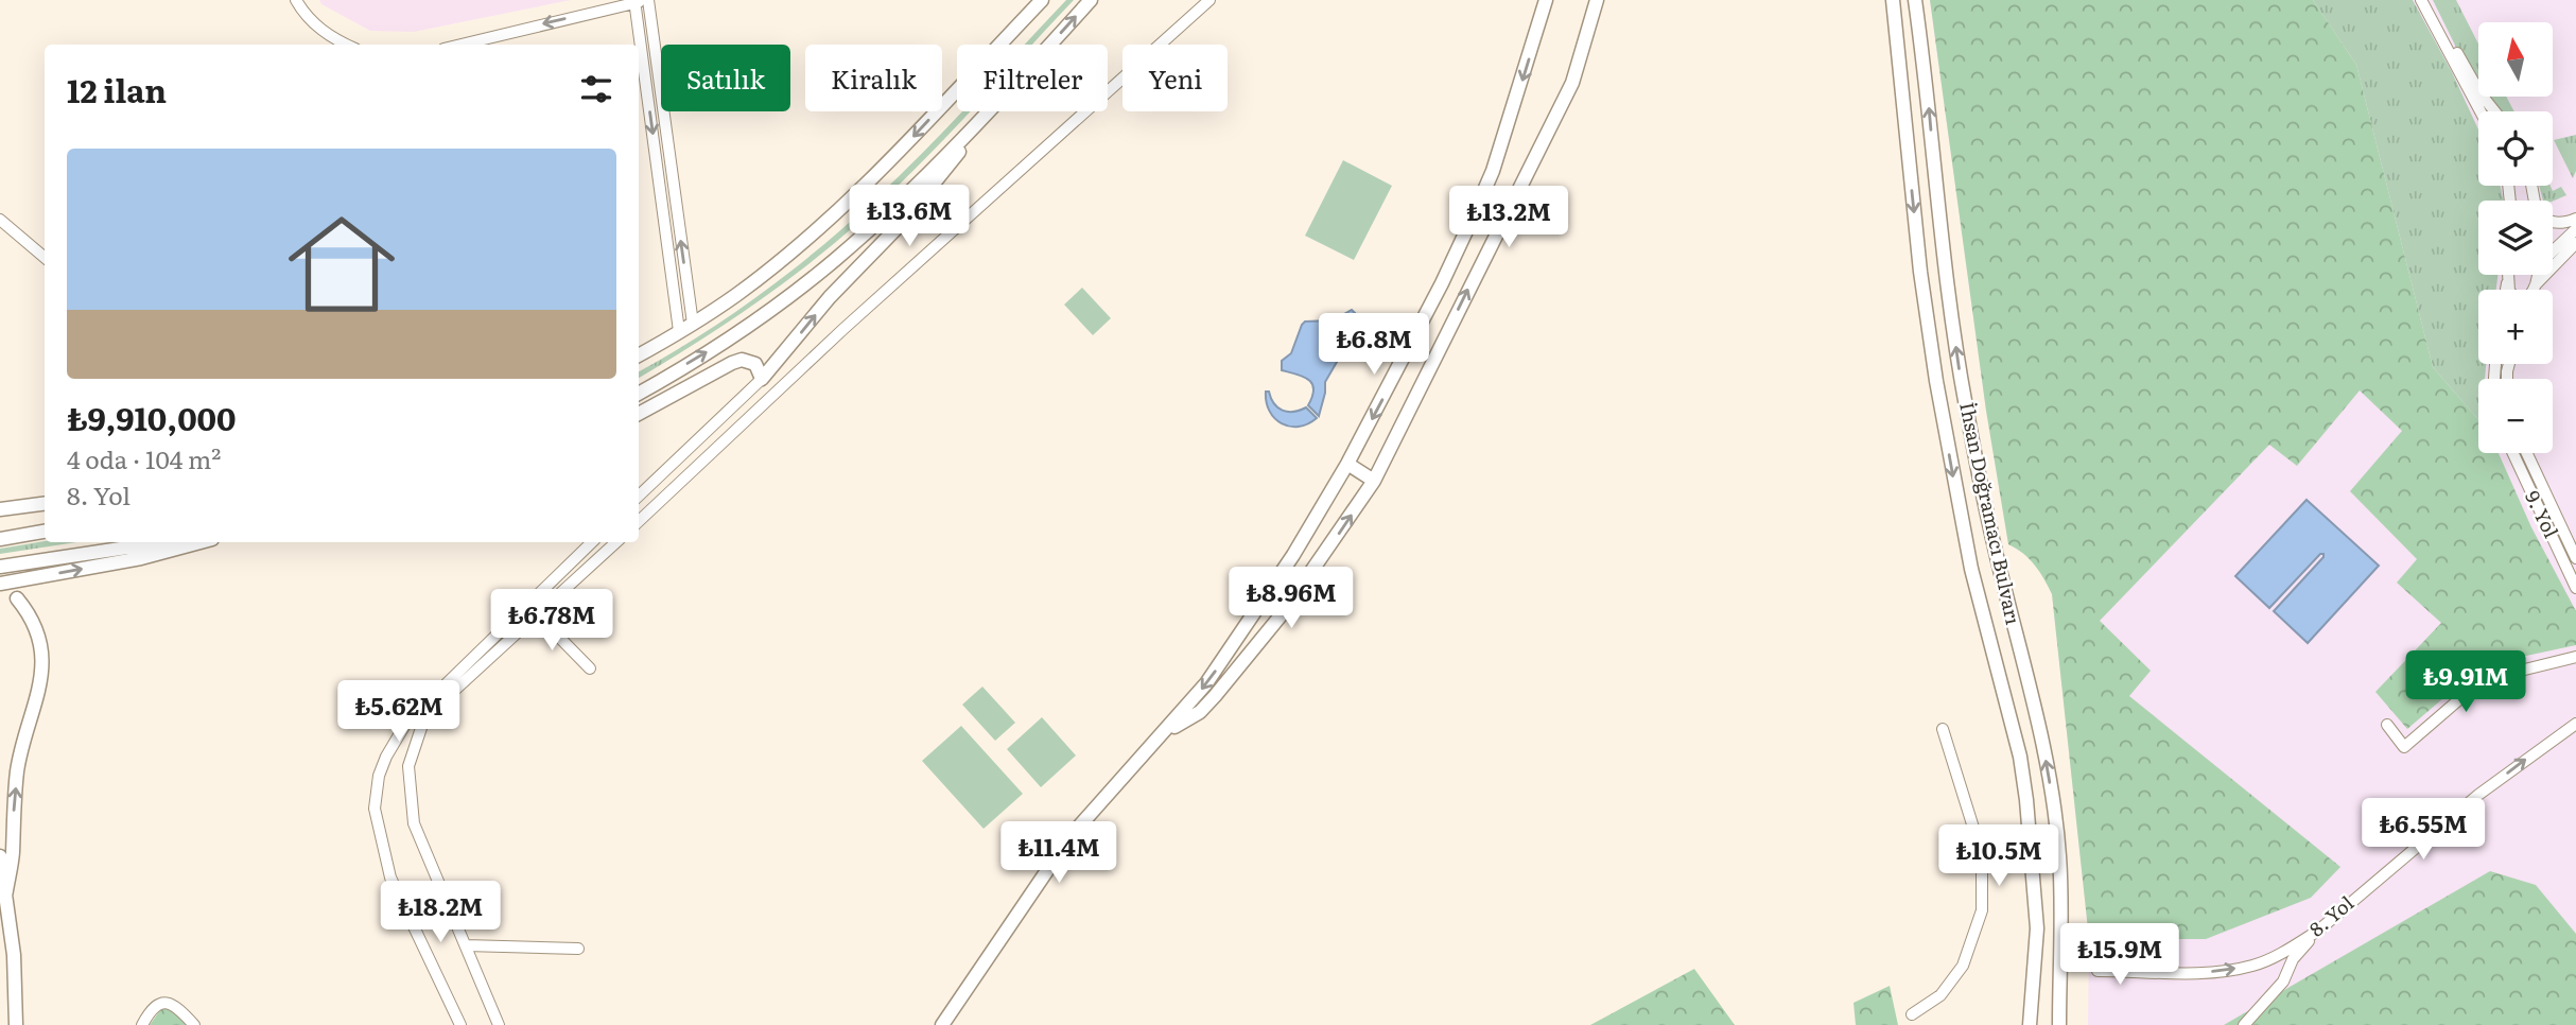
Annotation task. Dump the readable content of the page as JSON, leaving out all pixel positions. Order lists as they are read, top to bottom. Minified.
{"streets":{"main road":["İhsan Doğramacı Bulvarı"],"street":["9. Yol","8. Yol"]},"one_way":["8. Yol"],"north":"top","page":{"map_buttons":["+","−"],"chip":["Satılık","Kiralık","Filtreler","Yeni"],"heading":"12 ilan","list":[{"name":"₺9,910,000","note":"4 oda · 104 m² · 8. Yol"}],"price":["₺13.6M","₺13.2M","₺6.8M","₺8.96M","₺6.78M","₺9.91M","₺5.62M","₺6.55M","₺11.4M","₺10.5M","₺18.2M","₺15.9M"]}}
